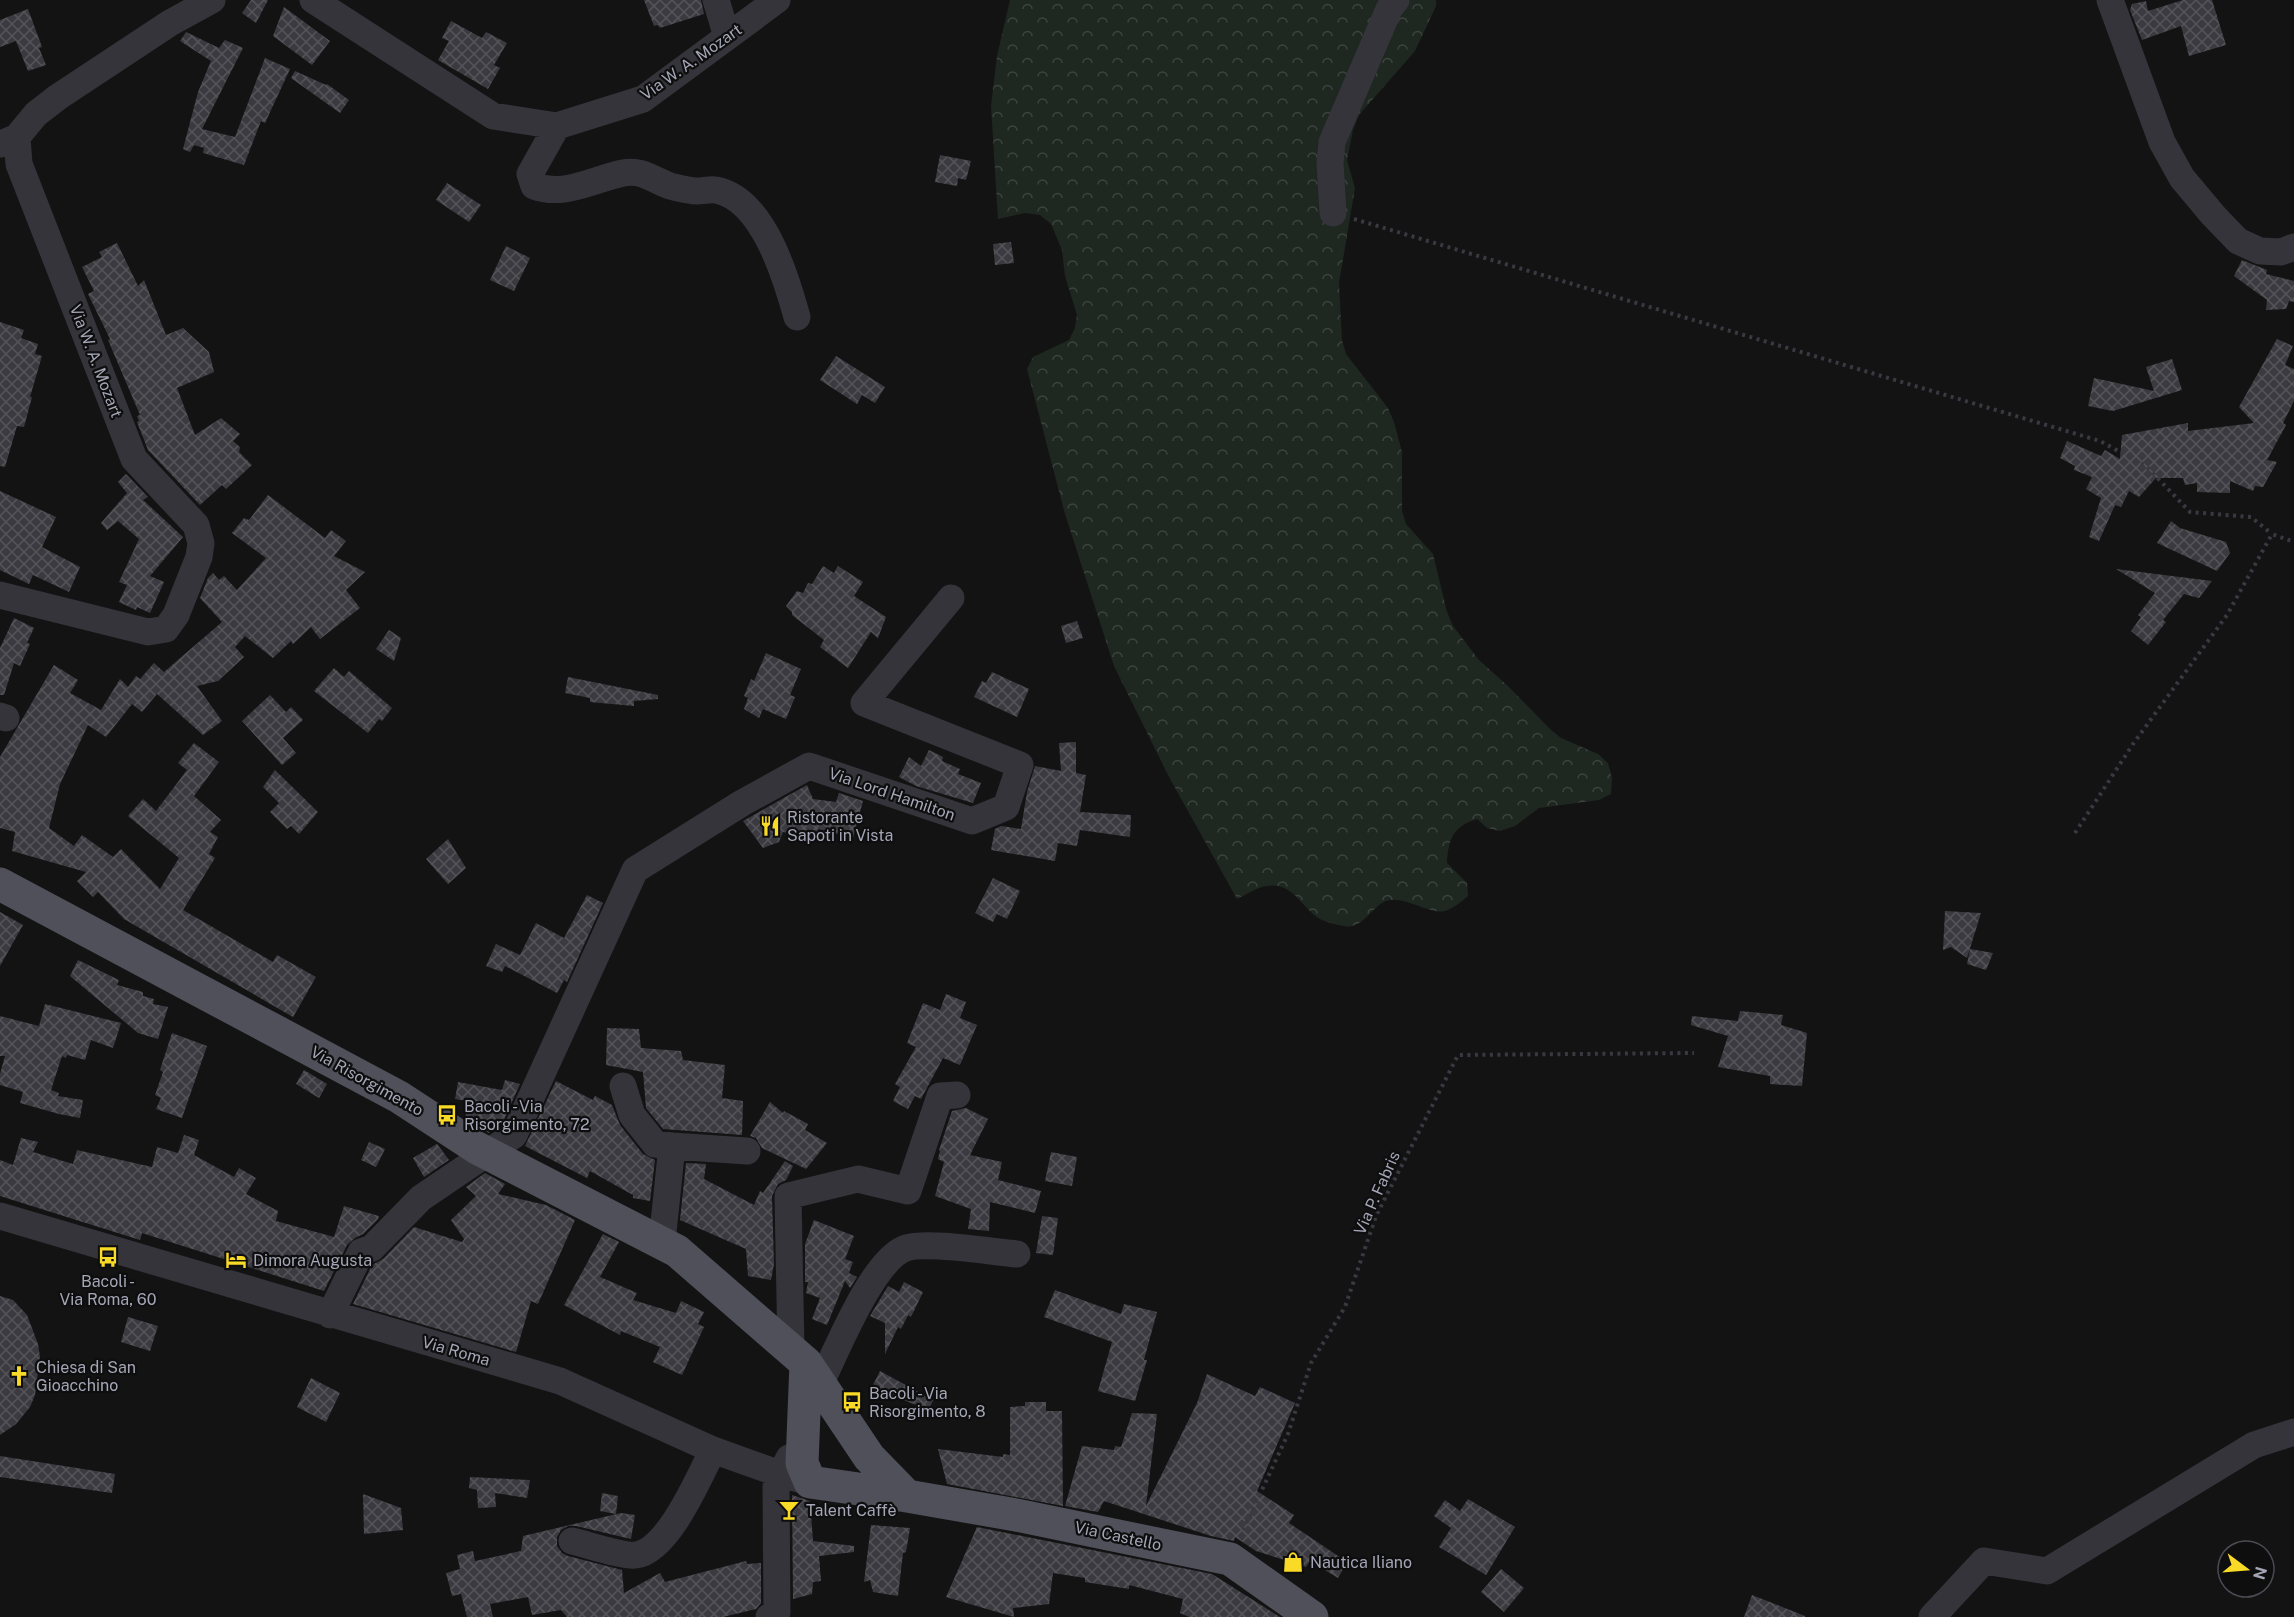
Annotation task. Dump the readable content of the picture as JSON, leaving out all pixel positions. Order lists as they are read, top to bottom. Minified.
{"streets":{"main road":["Via Risorgimento","Via Roma","Via Castello"],"street":["Via W. A. Mozart","Via Lord Hamilton"],"path":["Via P. Fabris"]},"crossings":[["Via Lord Hamilton","Via Risorgimento"],["Via Risorgimento","Via Roma"],["Via Risorgimento","Via Castello"],["Via P. Fabris","Via Castello"],["Via Roma","Via Castello"]],"places":{"restaurant":["Ristorante Sapoti in Vista"],"bus stop":["Bacoli - Via Risorgimento, 72","Bacoli - Via Roma, 60","Bacoli - Via Risorgimento, 8"],"hotel":["Dimora Augusta"],"church":["Chiesa di San Gioacchino"],"bar":["Talent Caffè"],"shop":["Nautica Iliano"]},"north":"right"}
